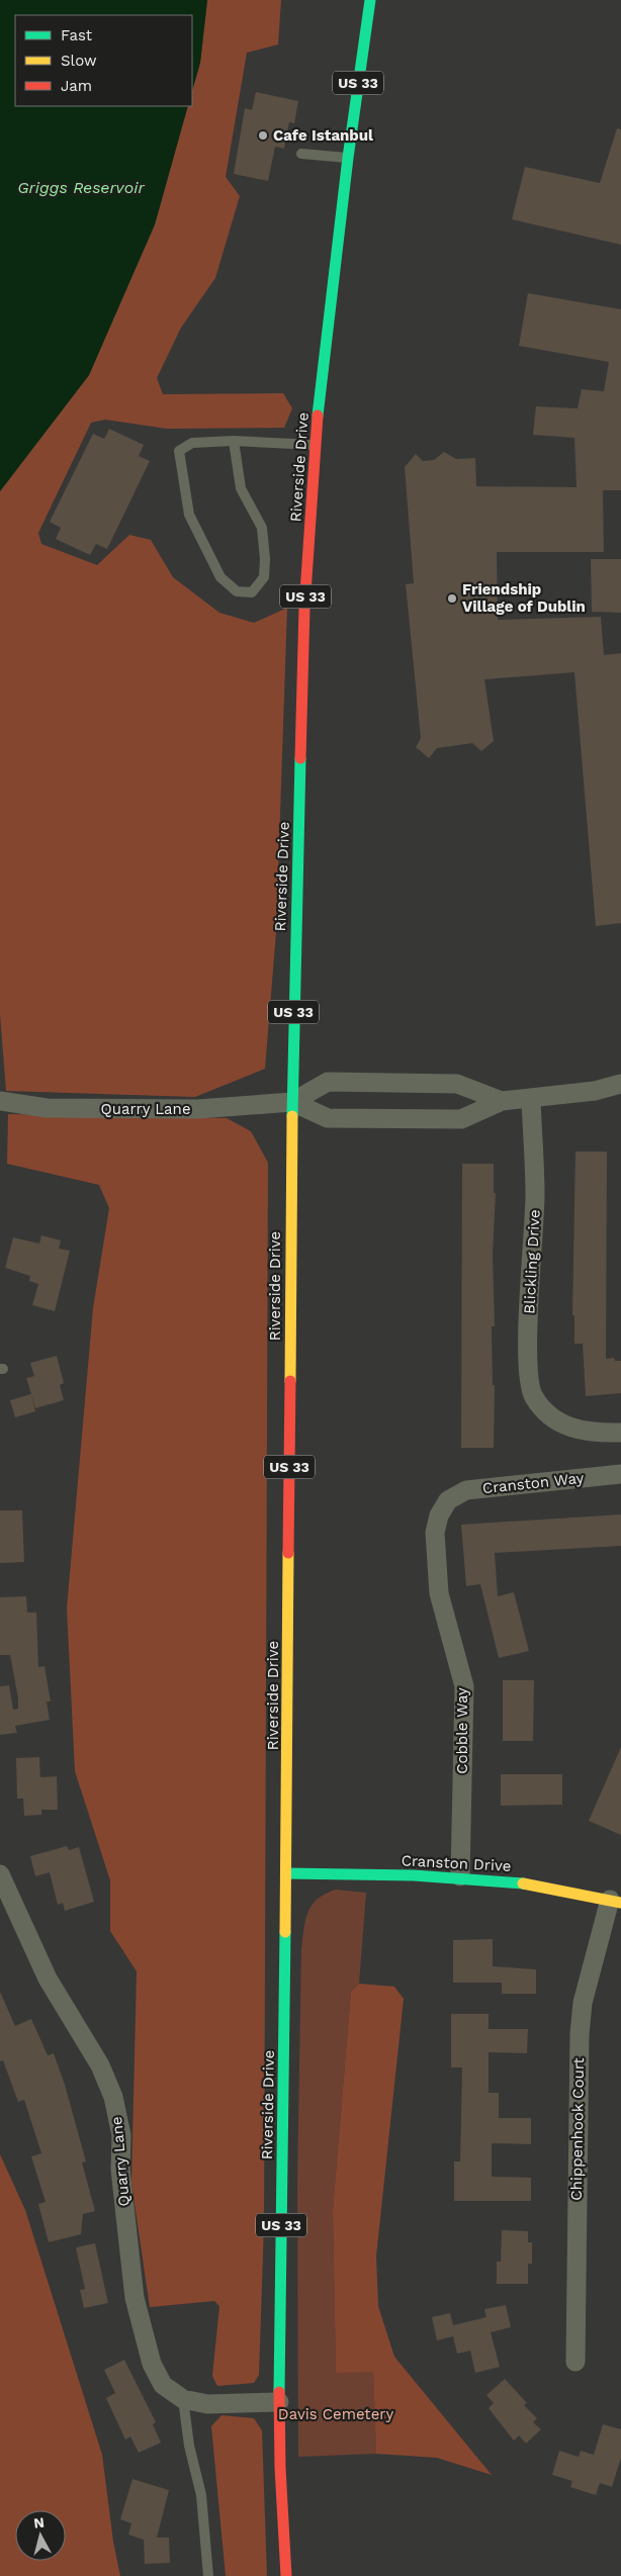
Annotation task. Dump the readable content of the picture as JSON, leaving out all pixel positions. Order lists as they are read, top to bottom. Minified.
{"streets":{"main road":["US 33","Riverside Drive","Cranston Drive"],"street":["Quarry Lane","Blickling Drive","Cranston Way","Cobble Way","Chippenhook Court"]},"crossings":[["Riverside Drive","Quarry Lane"],["Riverside Drive","Cranston Drive"],["Cranston Way","Cobble Way"],["Cobble Way","Cranston Drive"],["Cranston Drive","Chippenhook Court"]],"water":["Griggs Reservoir"],"parks":["Davis Cemetery"],"places":["Cafe Istanbul","Friendship Village of Dublin"],"legend":["Fast","Slow","Jam"],"north":"top"}
